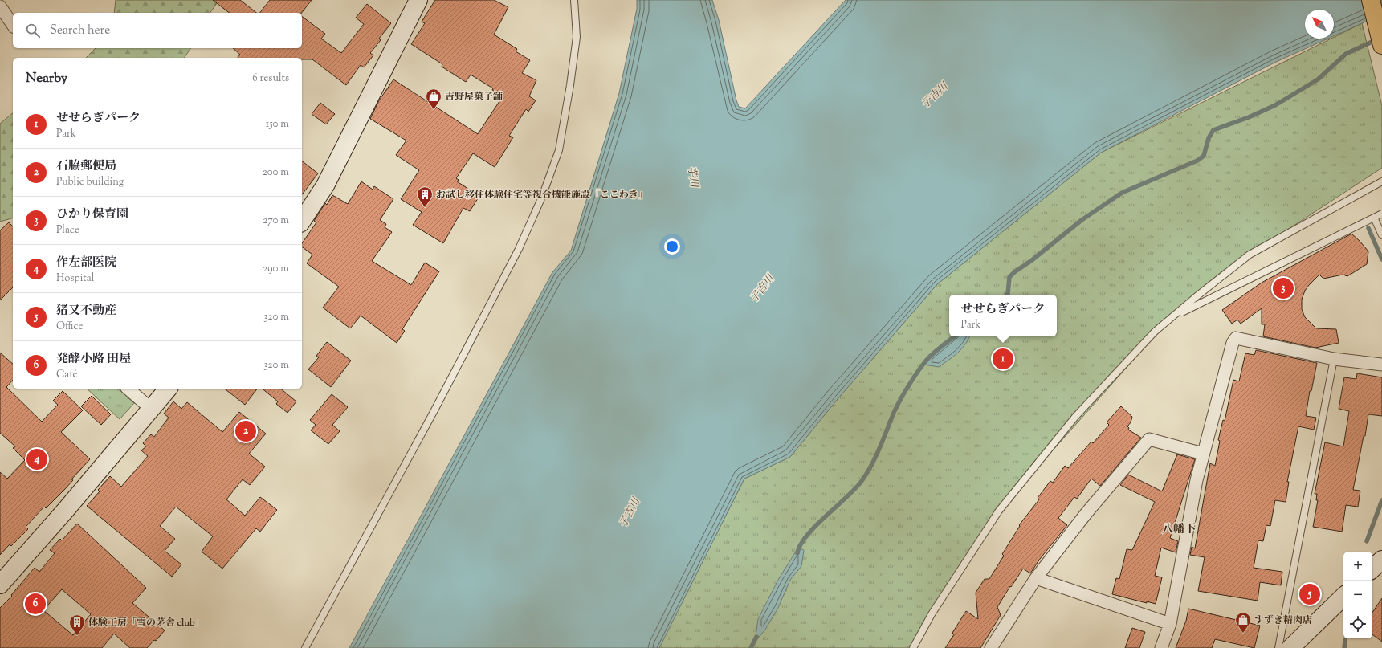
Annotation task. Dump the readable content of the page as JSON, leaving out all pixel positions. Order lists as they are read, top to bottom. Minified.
{"districts":["八幡下"],"water":["子吉川","芋川"],"places":{"shop":["吉野屋菓子舗","すずき精肉店"],"building":["お試し移住体験住宅等複合機能施設「ここわき」","体験工房「雪の茅舎 club」"]},"north":"top left","page":{"search":"Search here","heading":["Nearby","6 results"],"list":[{"mark":"1","name":"せせらぎパーク","note":"Park","value":"150 m"},{"mark":"2","name":"石脇郵便局","note":"Public building","value":"200 m"},{"mark":"3","name":"ひかり保育園","note":"Place","value":"270 m"},{"mark":"4","name":"作左部医院","note":"Hospital","value":"290 m"},{"mark":"5","name":"猪又不動産","note":"Office","value":"320 m"},{"mark":"6","name":"発酵小路 田屋","note":"Café","value":"320 m"}],"pins":["3","1","2","4","5","6"],"popup":["せせらぎパーク","Park"],"map_buttons":["+","−"]}}
